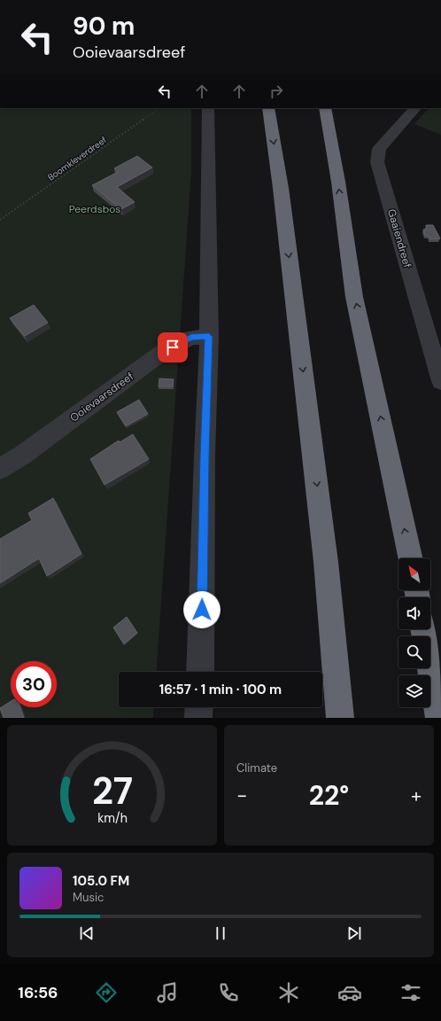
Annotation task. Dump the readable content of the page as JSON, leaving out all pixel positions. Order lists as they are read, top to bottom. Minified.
{"streets":{"street":["Gaaiendreef","Ooievaarsdreef"],"path":["Boomkleverdreef"]},"parks":["Peerdsbos"],"north":"top left","page":{"turn":["90 m","Ooievaarsdreef"],"limit":"30","trip":"16:57 · 1 min · 100 m","tile":"Climate","heat":["−","22°","+"],"song":["105.0 FM","Music"],"tabs":"16:56","gauge":["27","km/h"]}}
